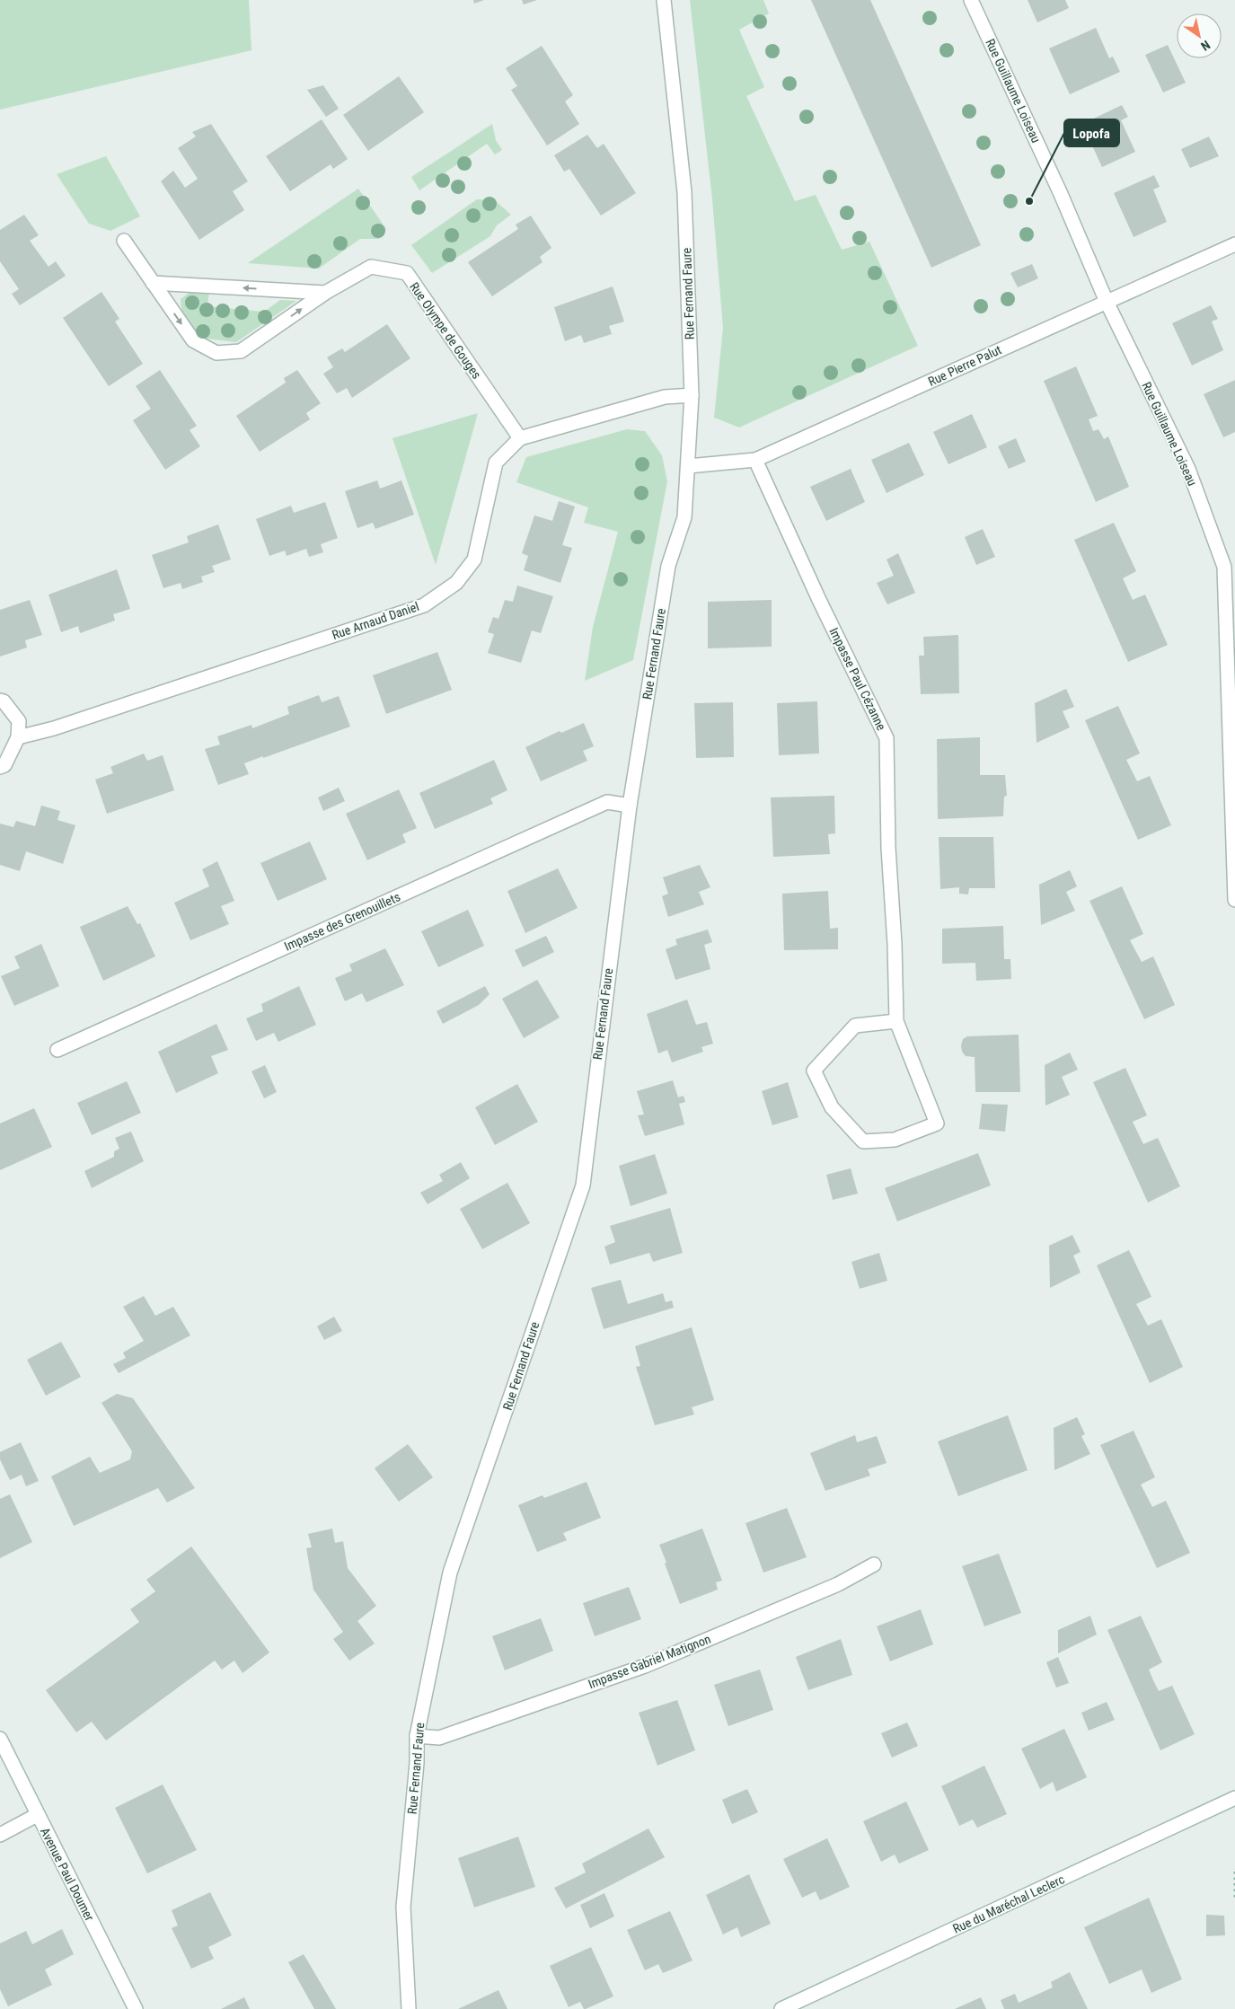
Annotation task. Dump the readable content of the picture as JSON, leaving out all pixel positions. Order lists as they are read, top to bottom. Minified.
{"streets":{"street":["Rue Guillaume Loiseau","Rue Fernand Faure","Rue Olympe de Gouges","Rue Pierre Palut","Rue Arnaud Daniel","Impasse Paul Cézanne","Impasse des Grenouillets","Impasse Gabriel Matignon","Avenue Paul Doumer","Rue du Maréchal Leclerc"]},"crossings":[["Rue Guillaume Loiseau","Rue Pierre Palut"],["Rue Fernand Faure","Rue Pierre Palut"],["Rue Fernand Faure","Rue Arnaud Daniel"],["Rue Fernand Faure","Impasse des Grenouillets"],["Rue Fernand Faure","Impasse Gabriel Matignon"],["Rue Olympe de Gouges","Rue Arnaud Daniel"],["Rue Pierre Palut","Impasse Paul Cézanne"]],"places":["Lopofa"],"north":"bottom right"}
